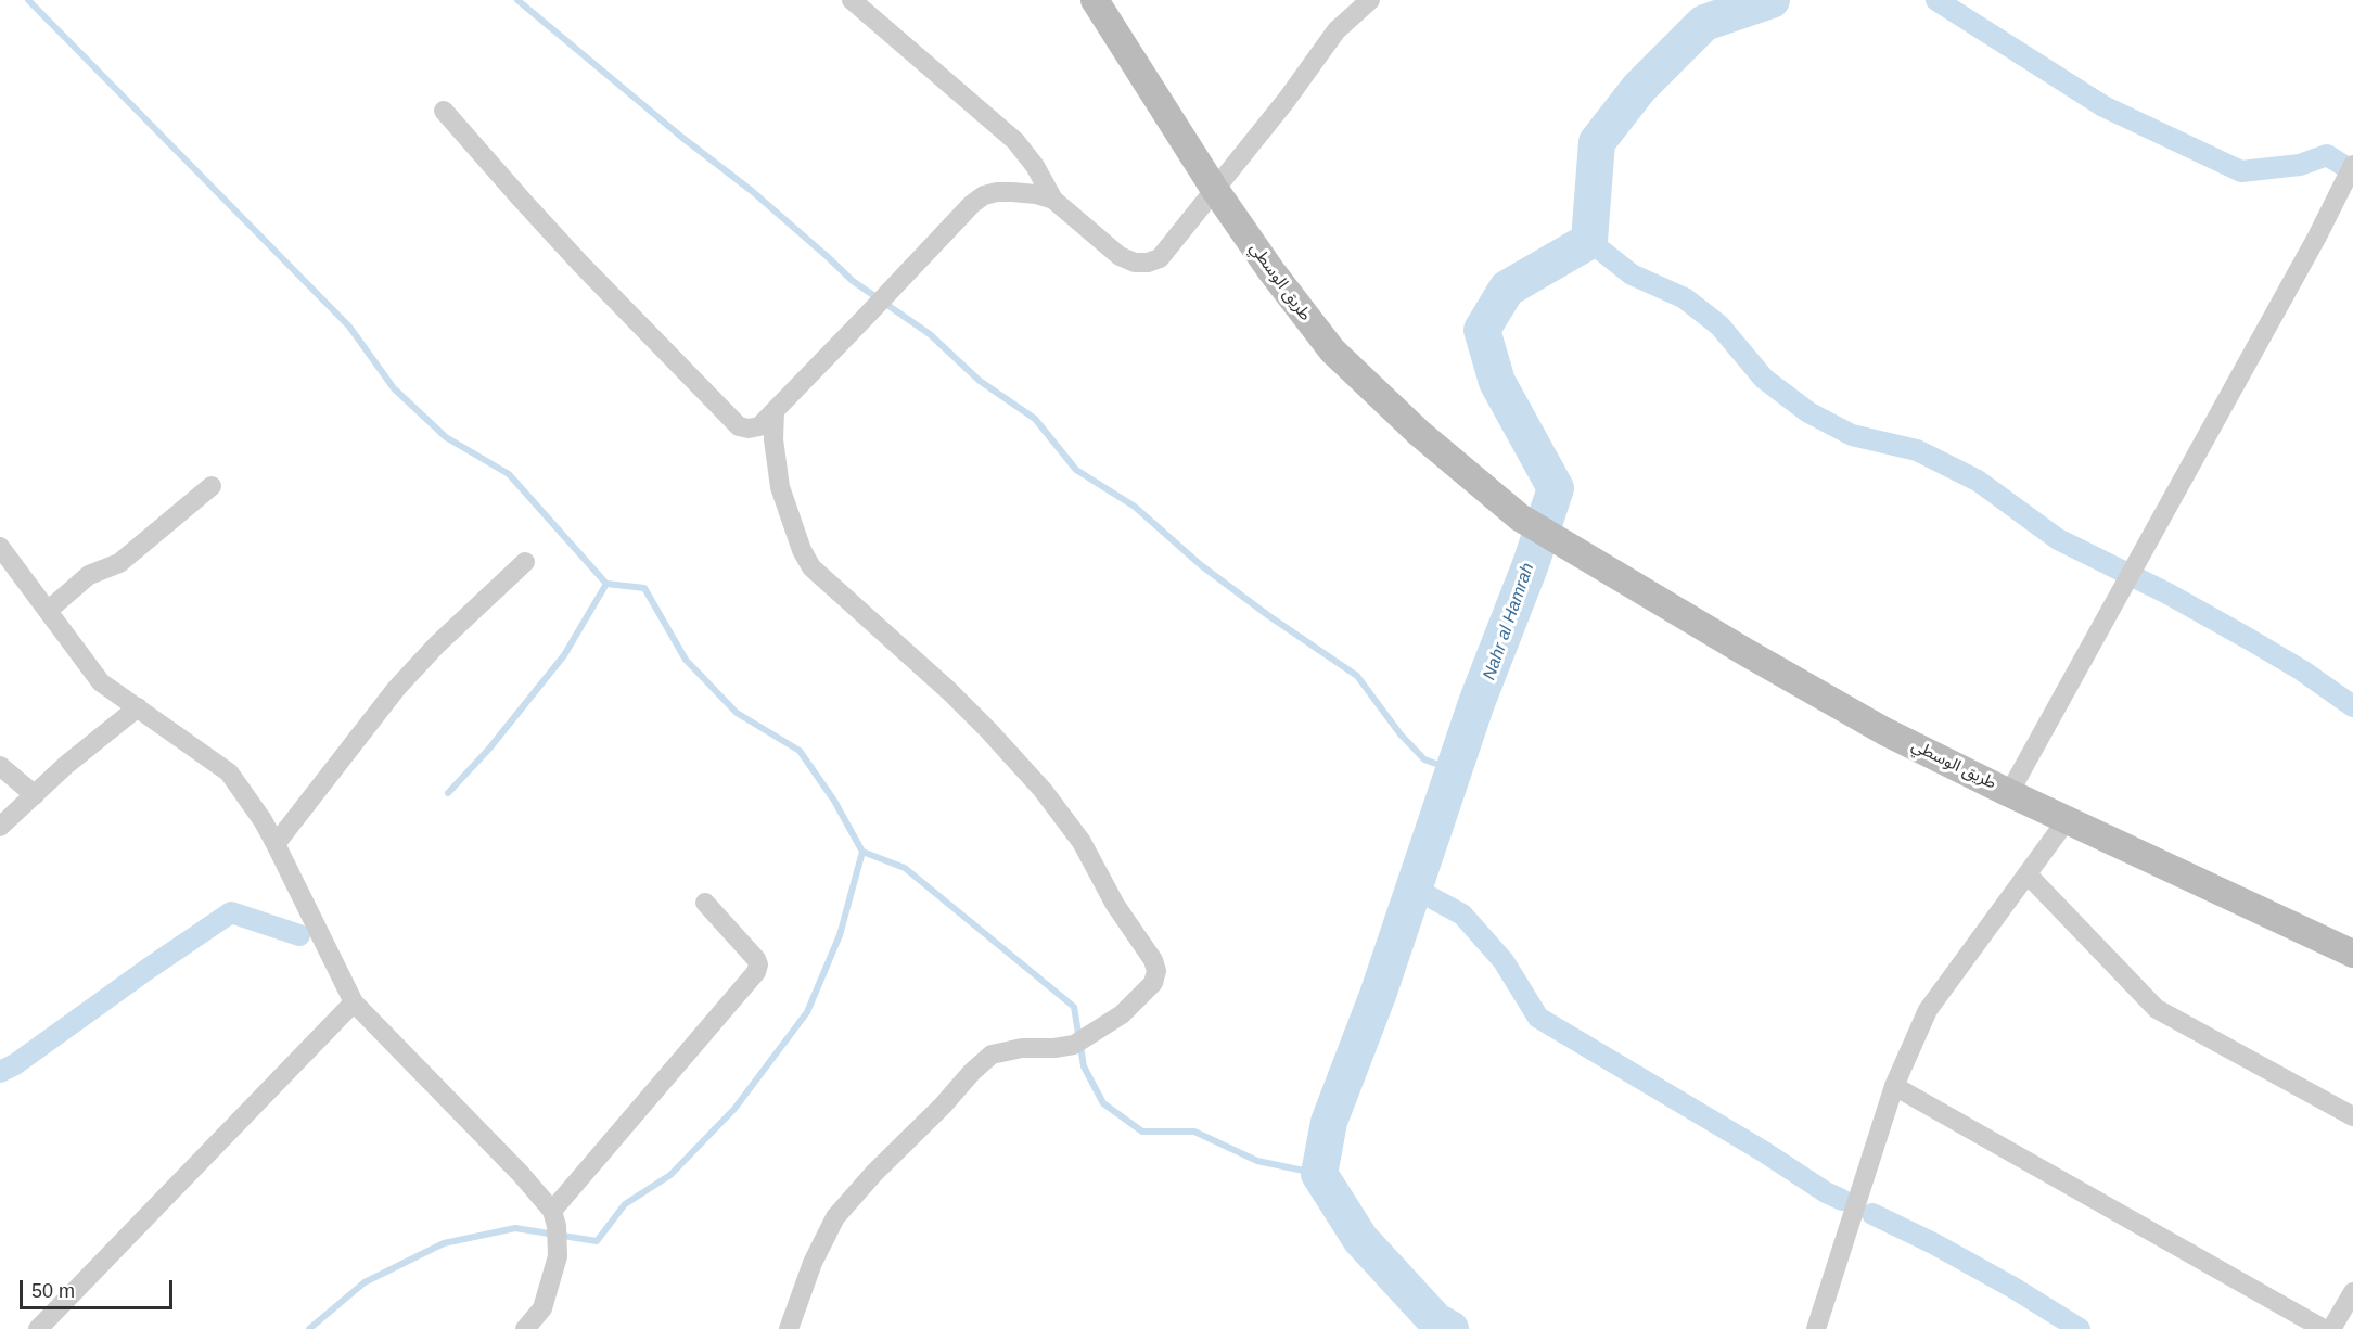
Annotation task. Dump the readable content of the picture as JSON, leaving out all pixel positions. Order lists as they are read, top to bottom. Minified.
{"streets":{"main road":["طريق الوسطي"]},"water":["Nahr al Hamrah"],"scale_bar":"50 m"}
